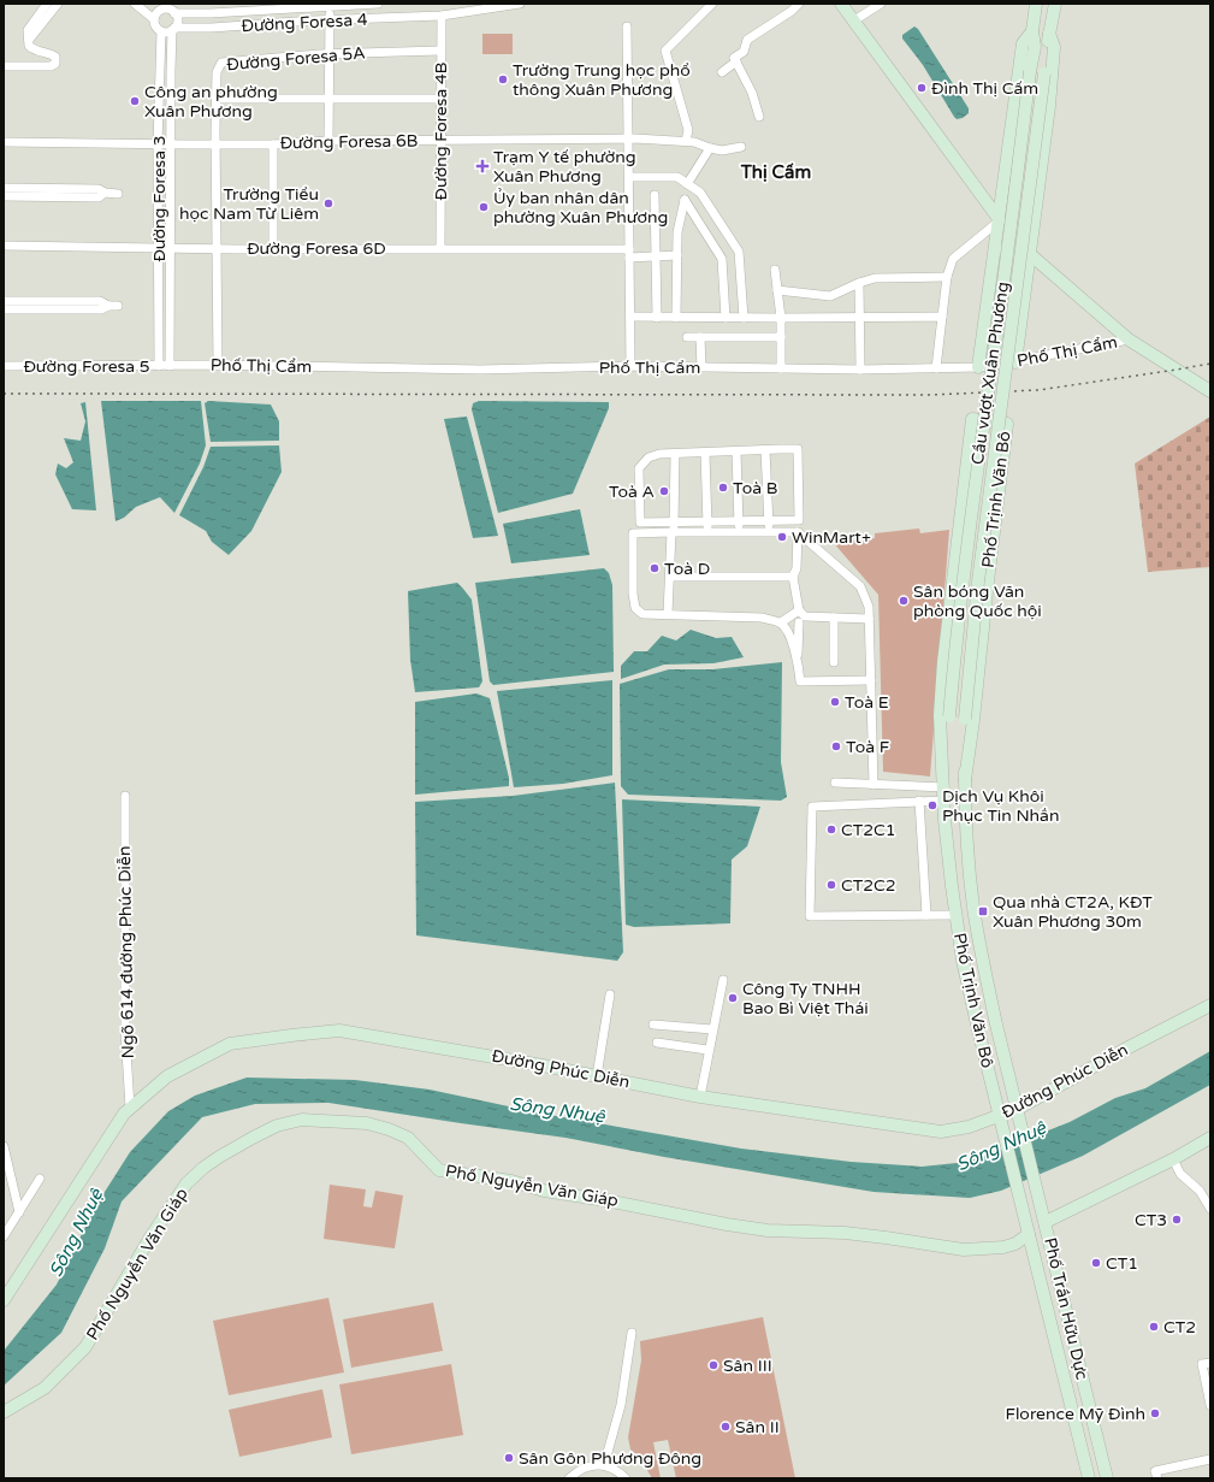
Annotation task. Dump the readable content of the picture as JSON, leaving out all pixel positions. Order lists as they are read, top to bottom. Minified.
{"streets":{"main road":["Cầu vượt Xuân Phương","Phố Trịnh Văn Bô","Đường Phúc Diễn","Phố Nguyễn Văn Giáp","Phố Trần Hữu Dực"],"street":["Đường Foresa 4","Đường Foresa 5A","Đường Foresa 4B","Đường Foresa 6B","Đường Foresa 3","Đường Foresa 6D","Phố Thị Cẩm","Đường Foresa 5","Ngõ 614 đường Phúc Diễn"]},"crossings":[["Đường Foresa 4","Đường Foresa 4B"],["Đường Foresa 4","Đường Foresa 3"],["Đường Foresa 5A","Đường Foresa 4B"],["Đường Foresa 5A","Đường Foresa 6B"],["Đường Foresa 5A","Đường Foresa 6D"],["Đường Foresa 5A","Phố Thị Cẩm"],["Đường Foresa 4B","Đường Foresa 6B"],["Đường Foresa 4B","Đường Foresa 6D"],["Đường Foresa 6B","Đường Foresa 3"],["Đường Foresa 3","Đường Foresa 6D"],["Đường Foresa 3","Phố Thị Cẩm"],["Đường Foresa 3","Đường Foresa 5"],["Phố Thị Cẩm","Đường Foresa 5"],["Cầu vượt Xuân Phương","Phố Trịnh Văn Bô"],["Phố Trịnh Văn Bô","Đường Phúc Diễn"],["Phố Trịnh Văn Bô","Phố Nguyễn Văn Giáp"],["Phố Trịnh Văn Bô","Phố Trần Hữu Dực"],["Ngõ 614 đường Phúc Diễn","Đường Phúc Diễn"],["Phố Nguyễn Văn Giáp","Phố Trần Hữu Dực"]],"districts":["Thị Cấm"],"water":["Sông Nhuệ"],"places":{"other":["Trường Trung học phổ thông Xuân Phương","Đình Thị Cấm","Công an phường Xuân Phương","Trường Tiểu học Nam Từ Liêm","Ủy ban nhân dân phường Xuân Phương","Toà B","Toà A","WinMart+","Toà D","Sân bóng Văn phòng Quốc hội","Toà E","Toà F","Dịch Vụ Khôi Phục Tin Nhắn","CT2C1","CT2C2","Công Ty TNHH Bao Bì Việt Thái","CT3","CT1","CT2","Sân III","Florence Mỹ Đình","Sân II","Sân Gôn Phương Đông"],"health":["Trạm Y tế phường Xuân Phương"],"transit":["Qua nhà CT2A, KĐT Xuân Phương 30m"]}}
